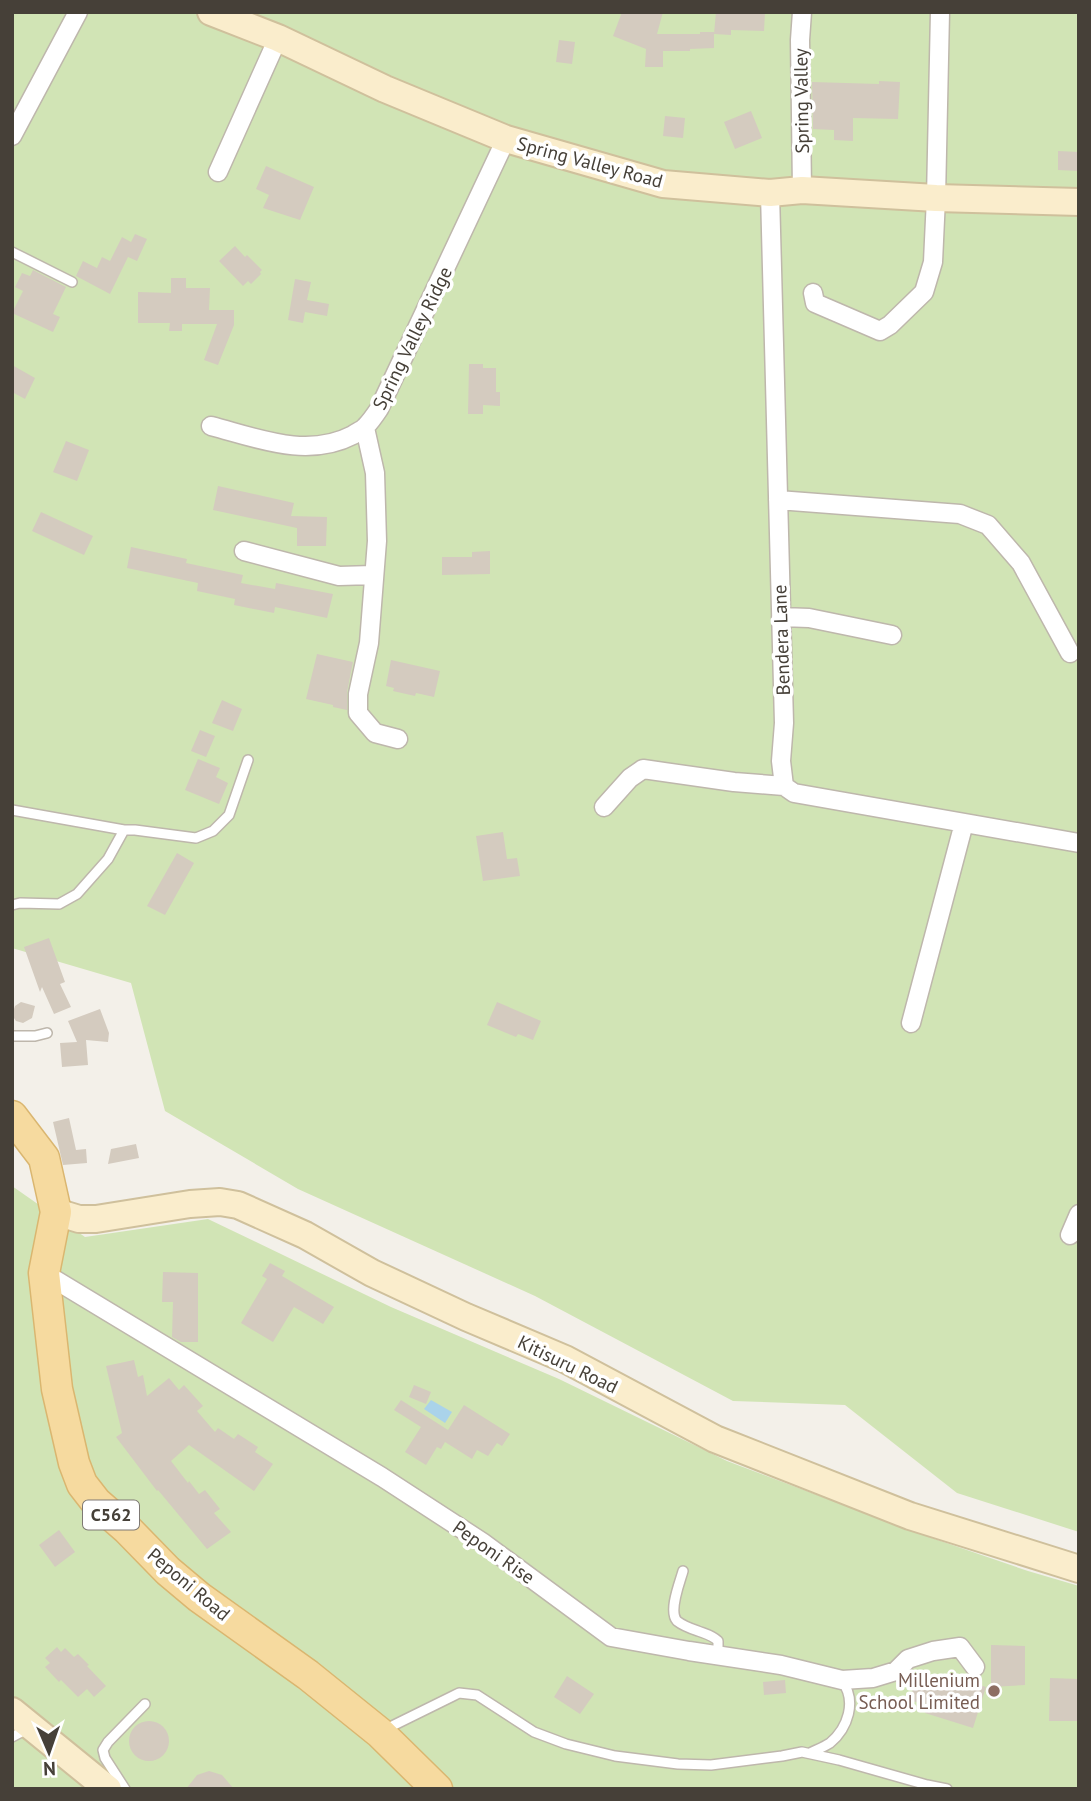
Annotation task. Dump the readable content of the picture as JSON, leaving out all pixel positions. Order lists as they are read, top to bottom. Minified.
{"streets":{"main road":["C562","Peponi Road"],"street":["Spring Valley","Spring Valley Road","Spring Valley Ridge","Bendera Lane","Kitisuru Road","Peponi Rise"]},"crossings":[["Spring Valley","Spring Valley Road"],["Spring Valley Road","Spring Valley Ridge"],["Spring Valley Road","Bendera Lane"],["Kitisuru Road","Peponi Road"],["Peponi Rise","Peponi Road"]],"places":["Millenium School Limited"],"north":"bottom"}
